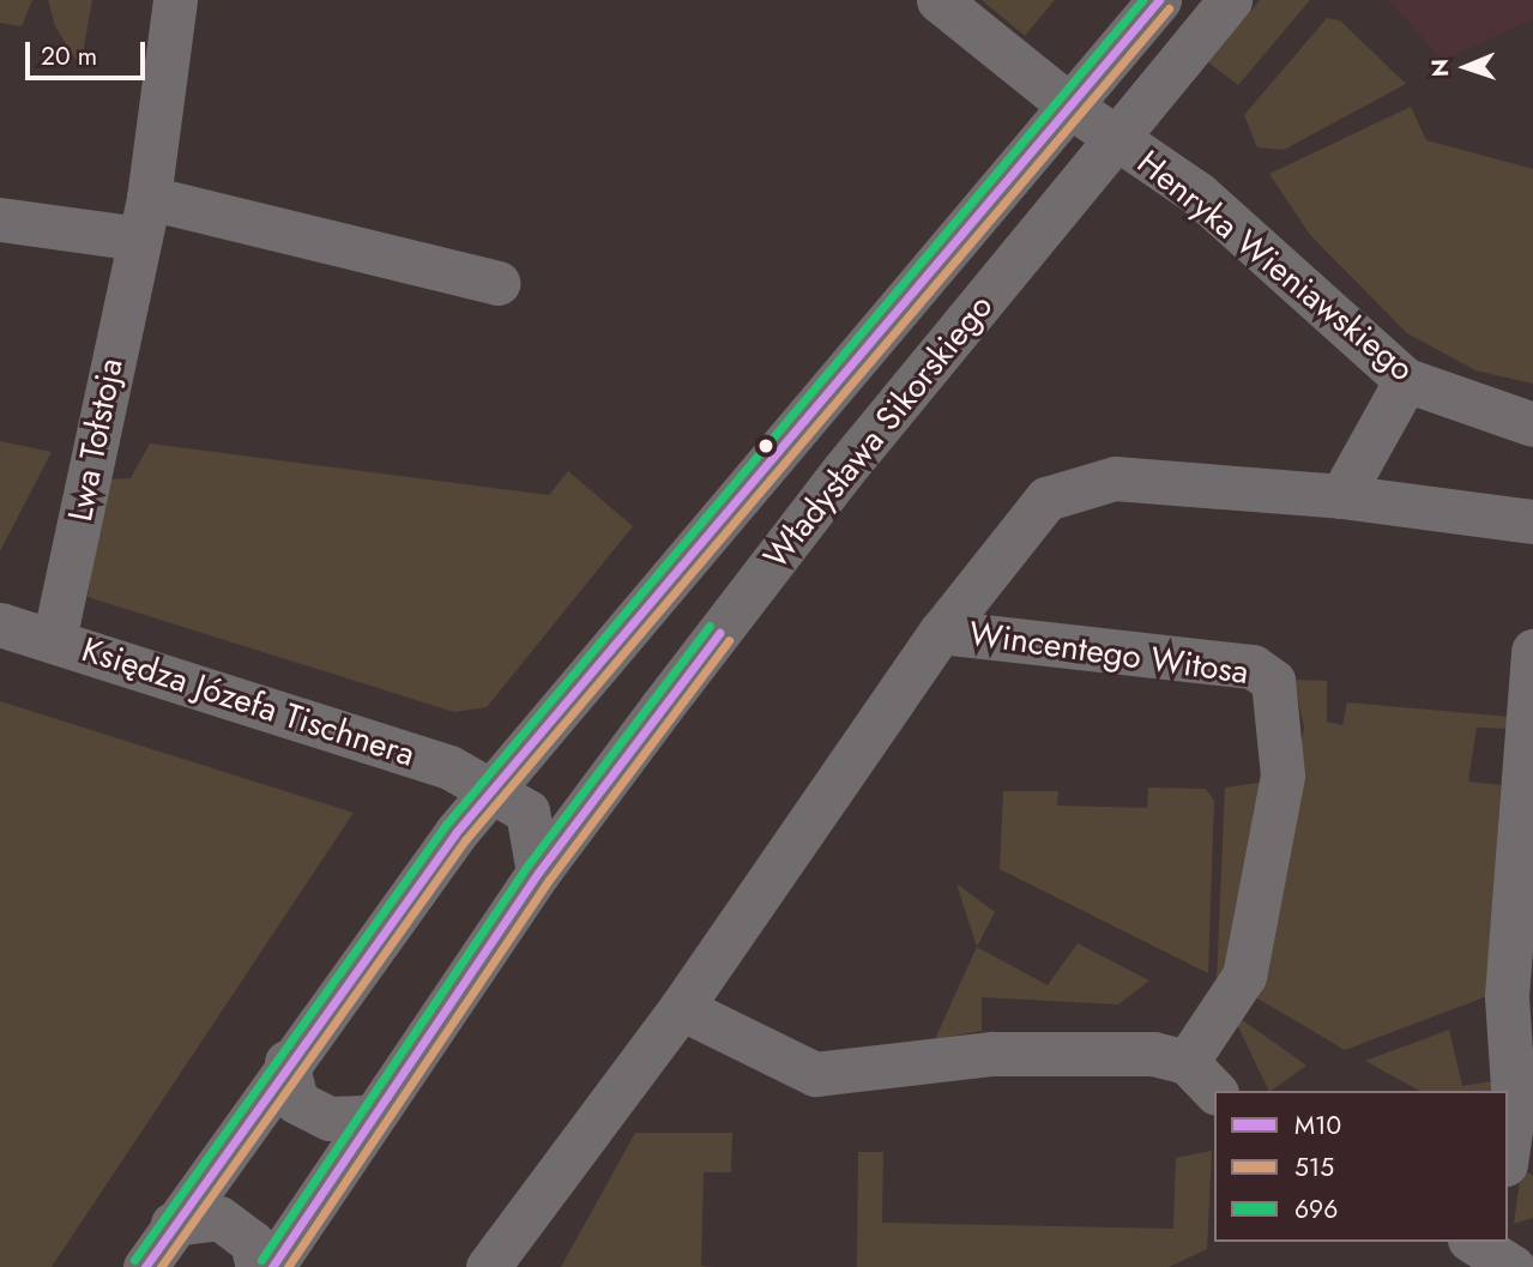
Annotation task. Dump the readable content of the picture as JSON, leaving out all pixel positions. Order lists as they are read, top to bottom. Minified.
{"streets":{"street":["Henryka Wieniawskiego","Władysława Sikorskiego","Lwa Tołstoja","Wincentego Witosa","Księdza Józefa Tischnera"]},"crossings":[["Henryka Wieniawskiego","Władysława Sikorskiego"],["Władysława Sikorskiego","Księdza Józefa Tischnera"],["Lwa Tołstoja","Księdza Józefa Tischnera"]],"lines":["transit line M10","transit line 696","transit line 515"],"legend":["M10","515","696"],"scale_bar":"20 m","north":"left"}
